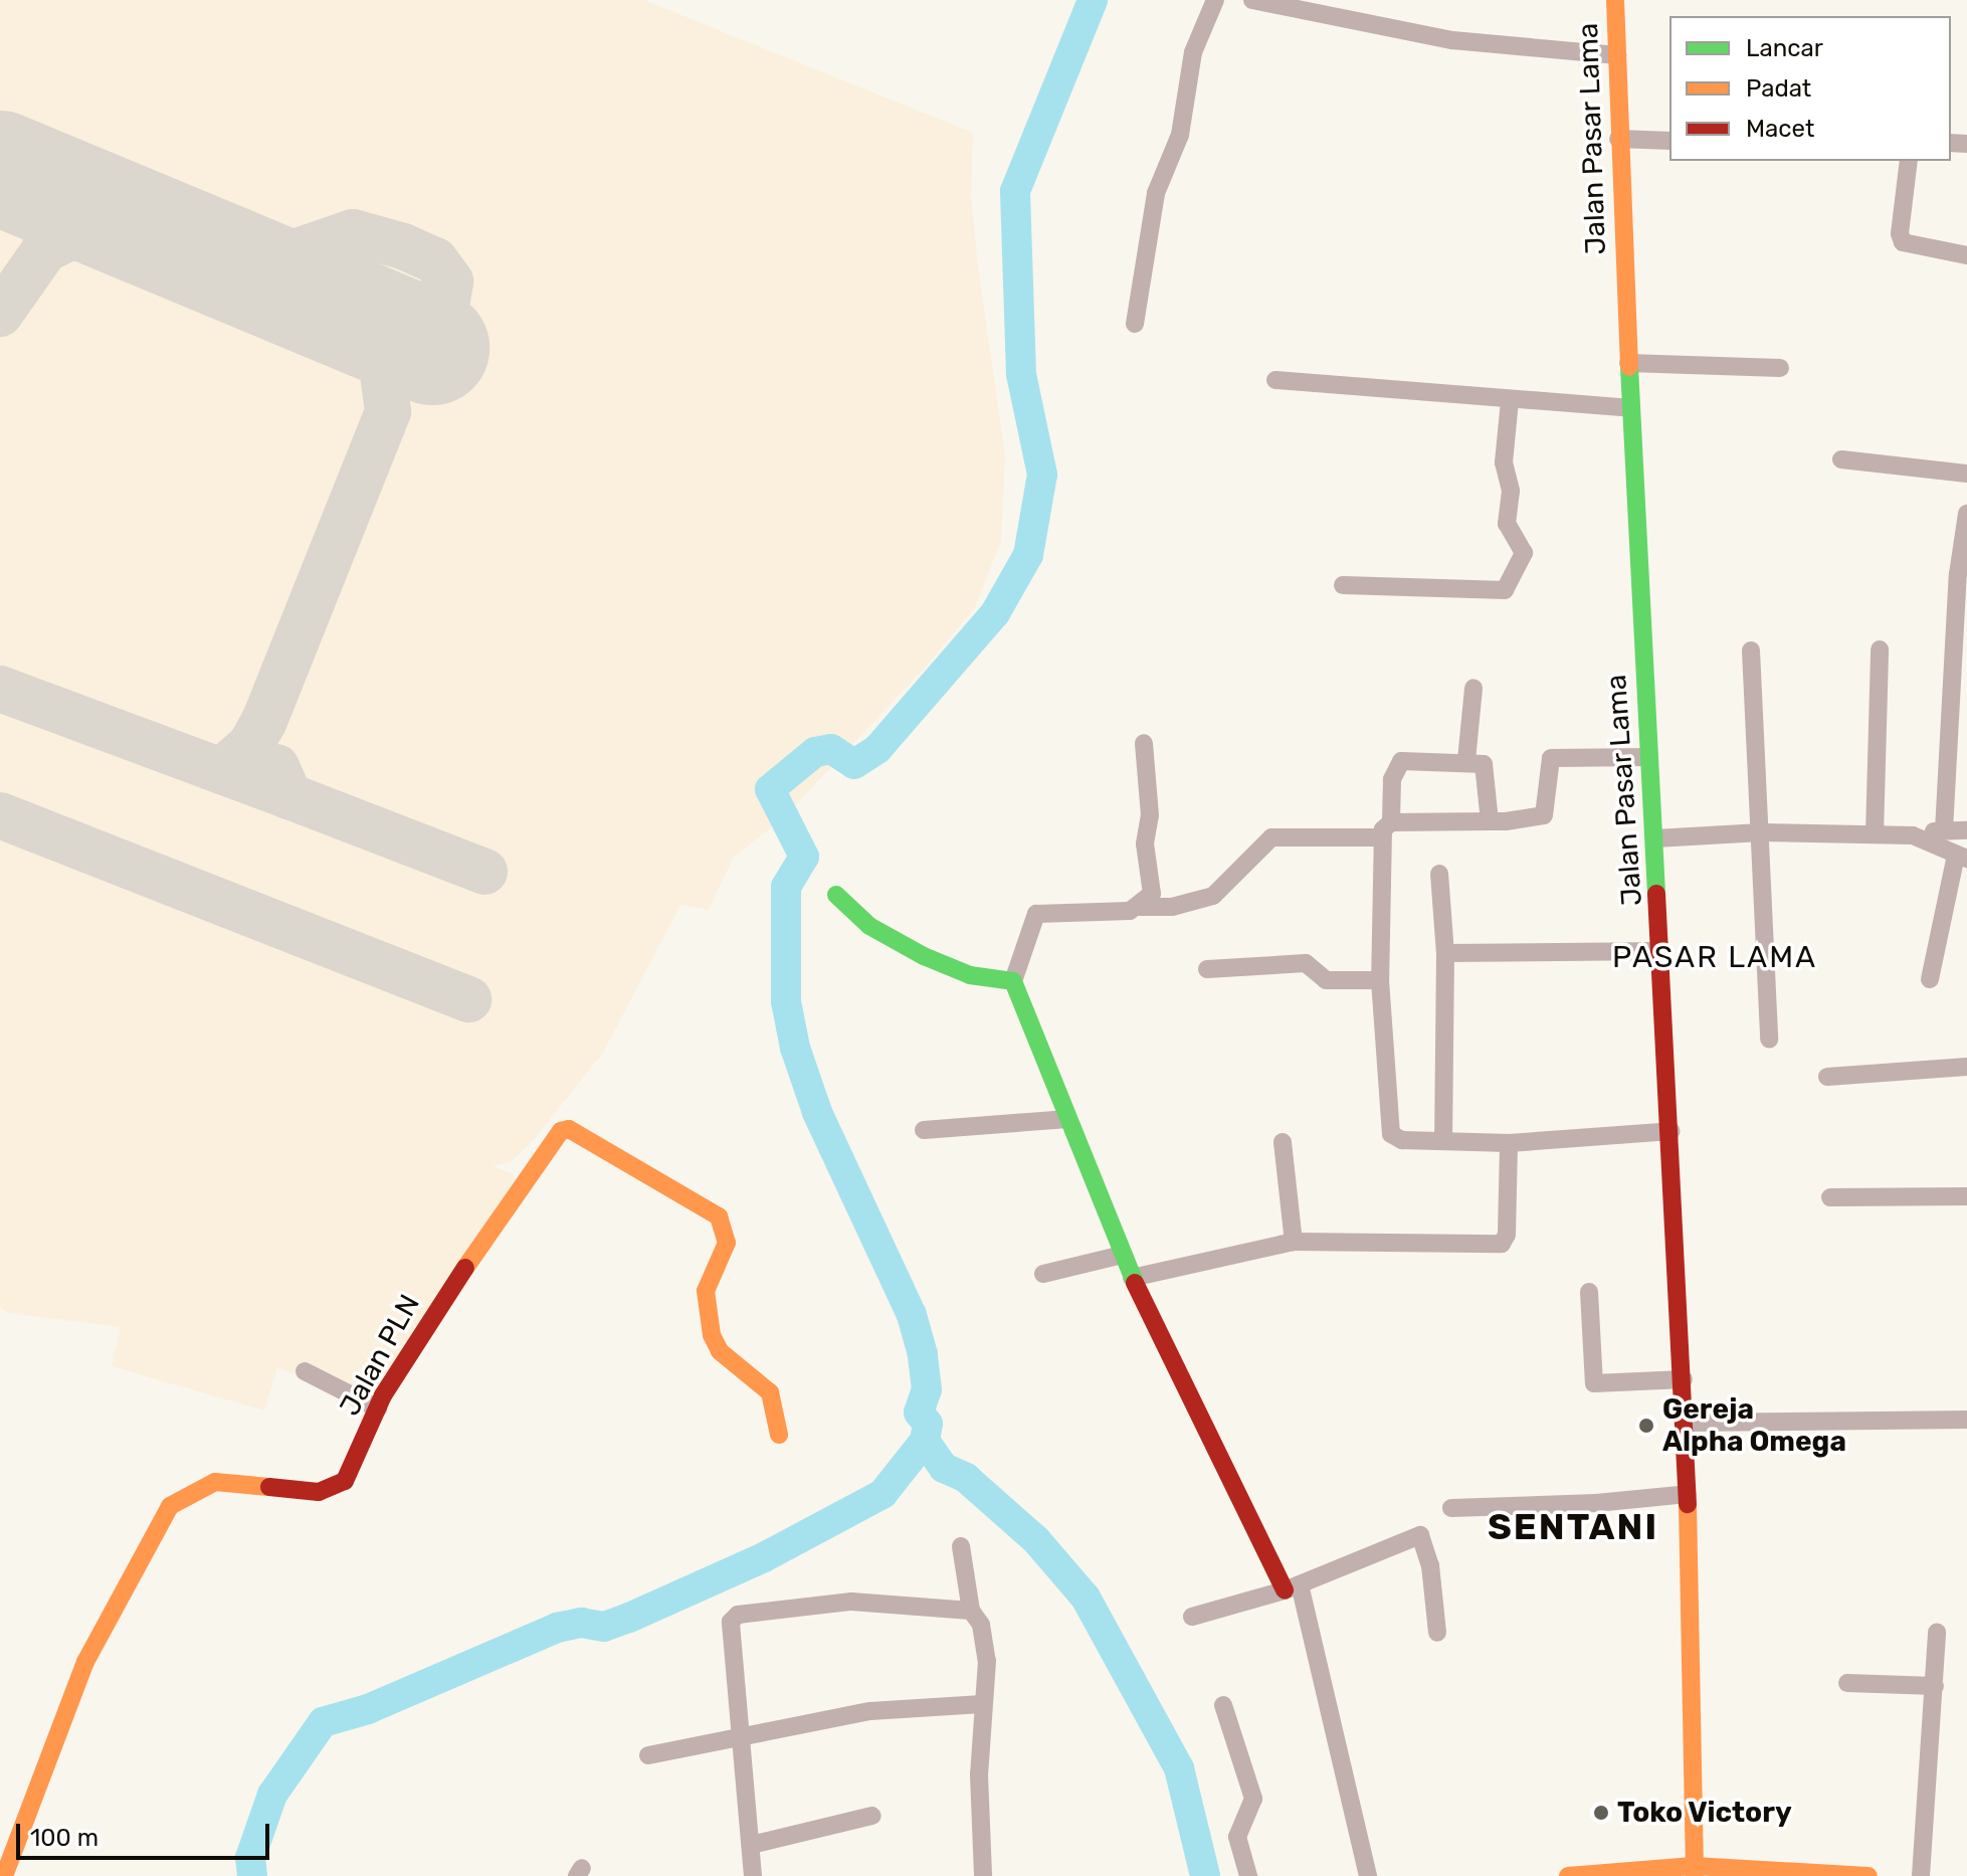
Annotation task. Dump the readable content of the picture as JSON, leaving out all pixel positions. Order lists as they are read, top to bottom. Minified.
{"streets":{"main road":["Jalan Pasar Lama","Jalan PLN"]},"districts":["PASAR LAMA","SENTANI"],"places":["Gereja Alpha Omega","Toko Victory"],"legend":["Lancar","Padat","Macet"],"scale_bar":"100 m"}
